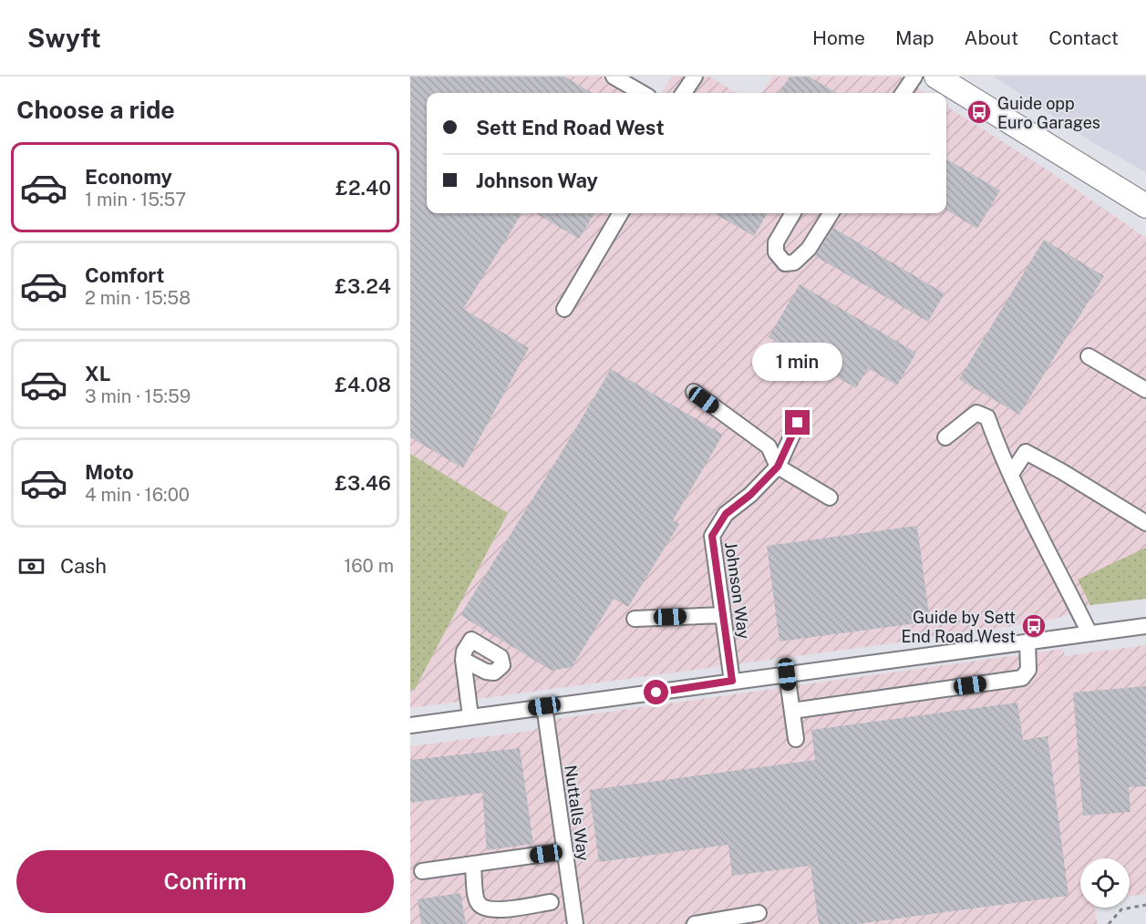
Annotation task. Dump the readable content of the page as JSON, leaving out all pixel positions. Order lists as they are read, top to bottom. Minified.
{"streets":{"street":["Johnson Way","Nuttalls Way"]},"places":{"bus stop":["Guide opp Euro Garages","Guide by Sett End Road West"]},"page":{"header":"Swyft","nav":["Home","Map","About","Contact"],"heading":"Choose a ride","banner":["Sett End Road West","Johnson Way"],"list":[{"name":"Economy","note":"1 min · 15:57","value":"£2.40"},{"name":"Comfort","note":"2 min · 15:58","value":"£3.24"},{"name":"XL","note":"3 min · 15:59","value":"£4.08"},{"name":"Moto","note":"4 min · 16:00","value":"£3.46"}],"bubble":"1 min","pay":["Cash","160 m"],"buttons":"Confirm"}}
